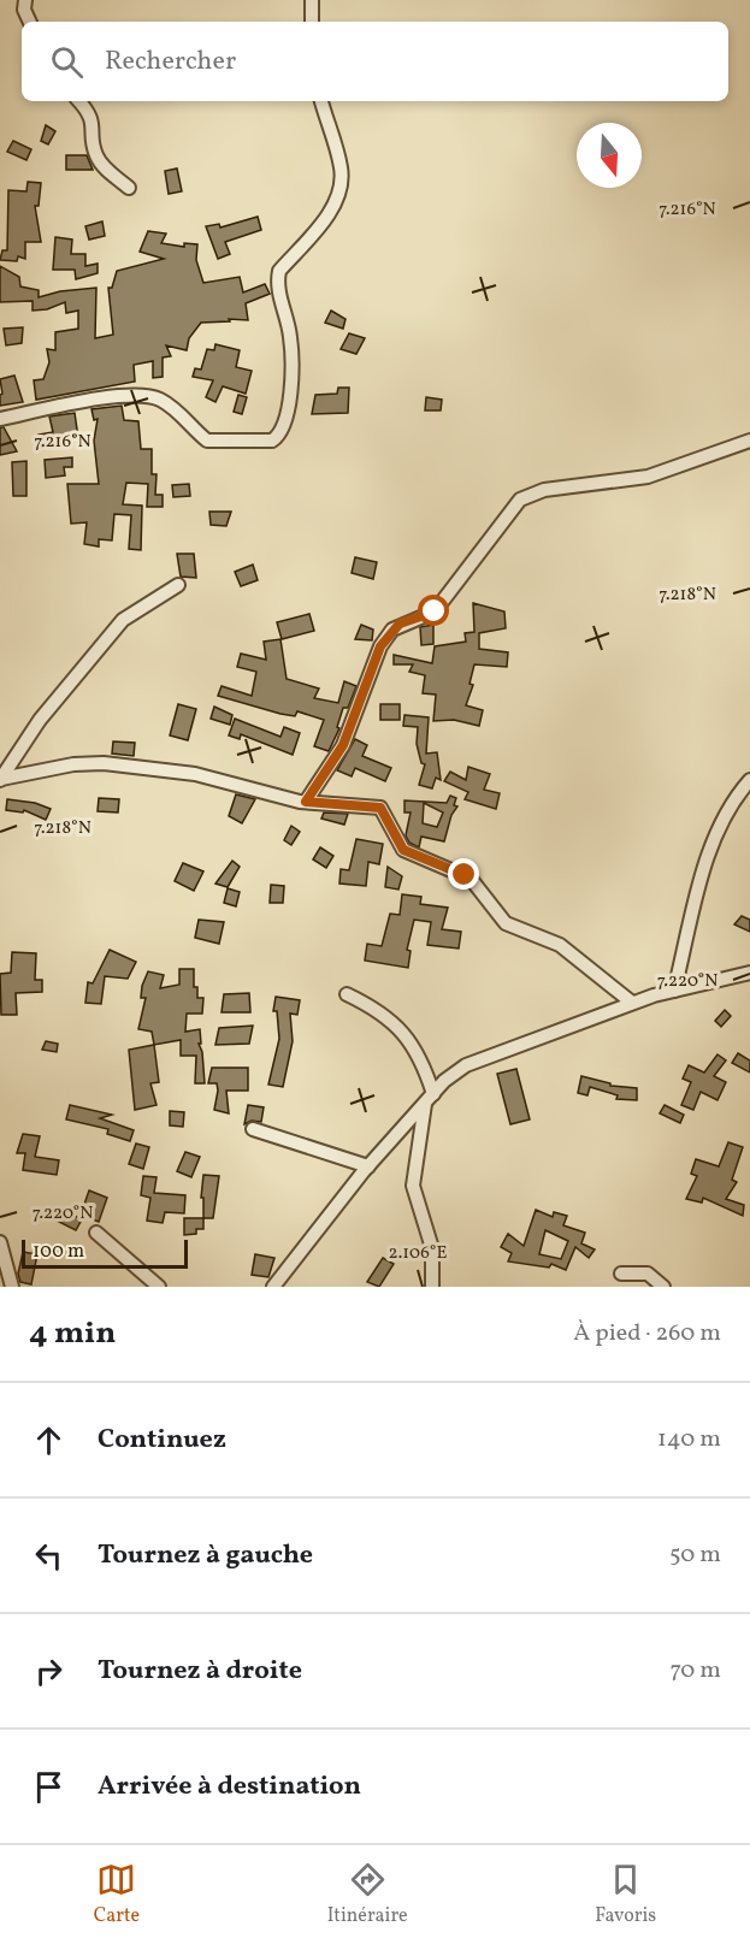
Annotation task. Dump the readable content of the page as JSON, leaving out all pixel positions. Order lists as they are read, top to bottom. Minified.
{"scale_bar":"100 m","north":"bottom","page":{"search":"Rechercher","scale":"100 m","heading":["4 min","À pied · 260 m"],"list":[["Continuez","140 m"],["Tournez à gauche","50 m"],["Tournez à droite","70 m"],"Arrivée à destination"],"nav":["Carte","Itinéraire","Favoris"]},"coordinates":["7.216°N","7.218°N","7.220°N","2.106°E"]}
